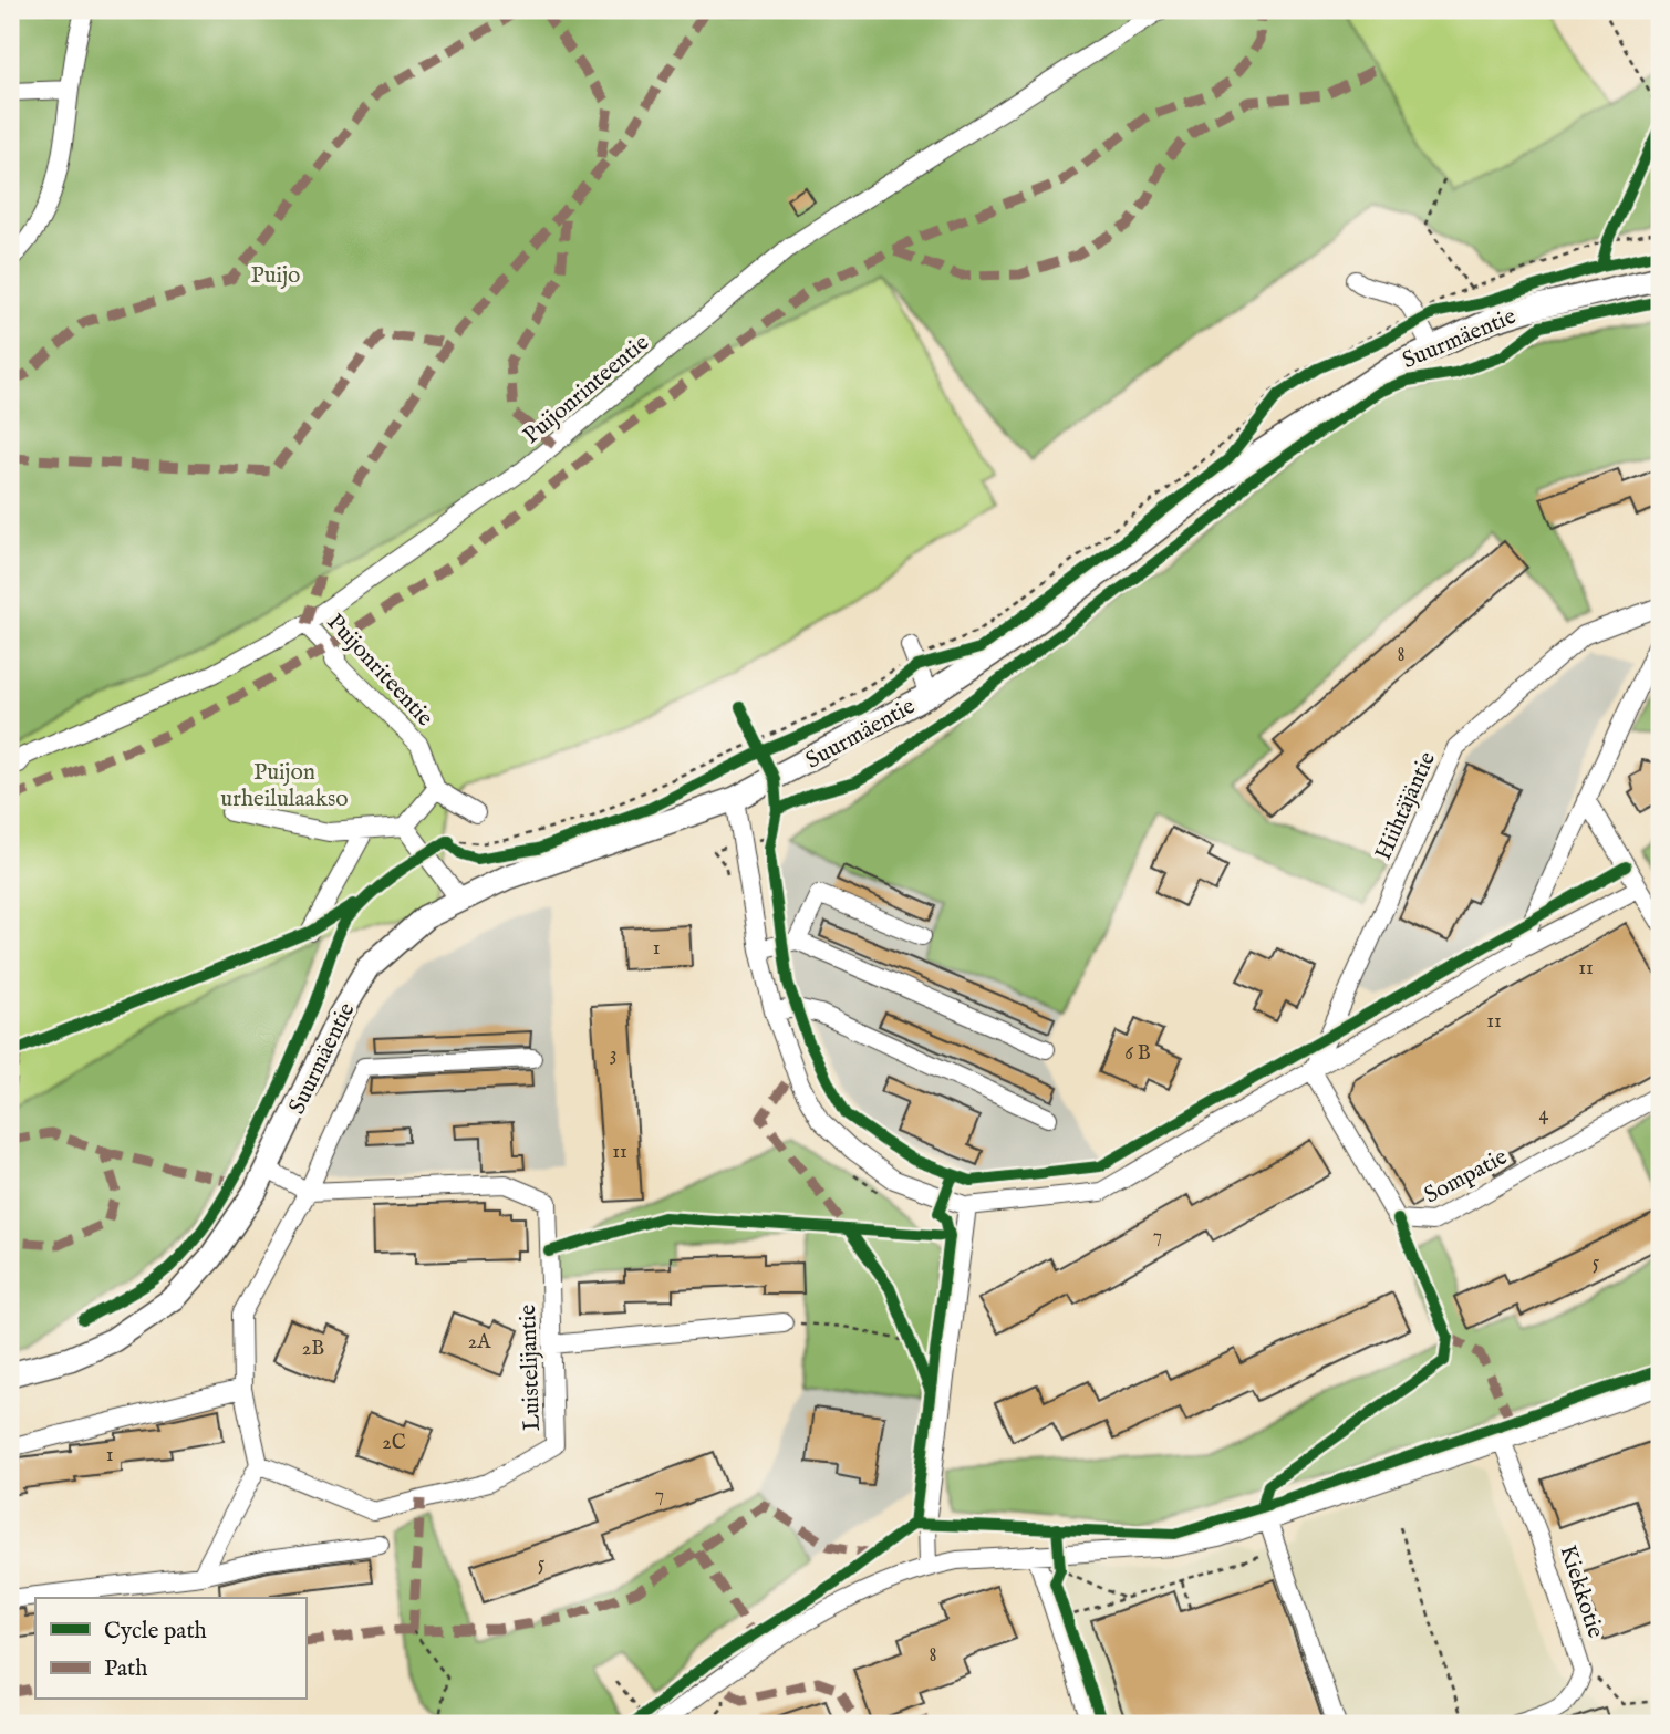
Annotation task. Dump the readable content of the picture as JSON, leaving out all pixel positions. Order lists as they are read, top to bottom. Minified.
{"streets":{"main road":["Suurmäentie"],"street":["Puijonrinteentie","Puijonriteentie","Hiihtäjäntie","Sompatie","Luistelijantie","Kiekkotie"]},"crossings":[["Puijonrinteentie","Puijonriteentie"],["Hiihtäjäntie","Sompatie"]],"parks":["Puijo","Puijon urheilulaakso"],"house_numbers":["8","1","11","11","6 B","3","4","11","7","5","2A","2B","2C","1","7","5","8"],"legend":["Cycle path","Path"]}
